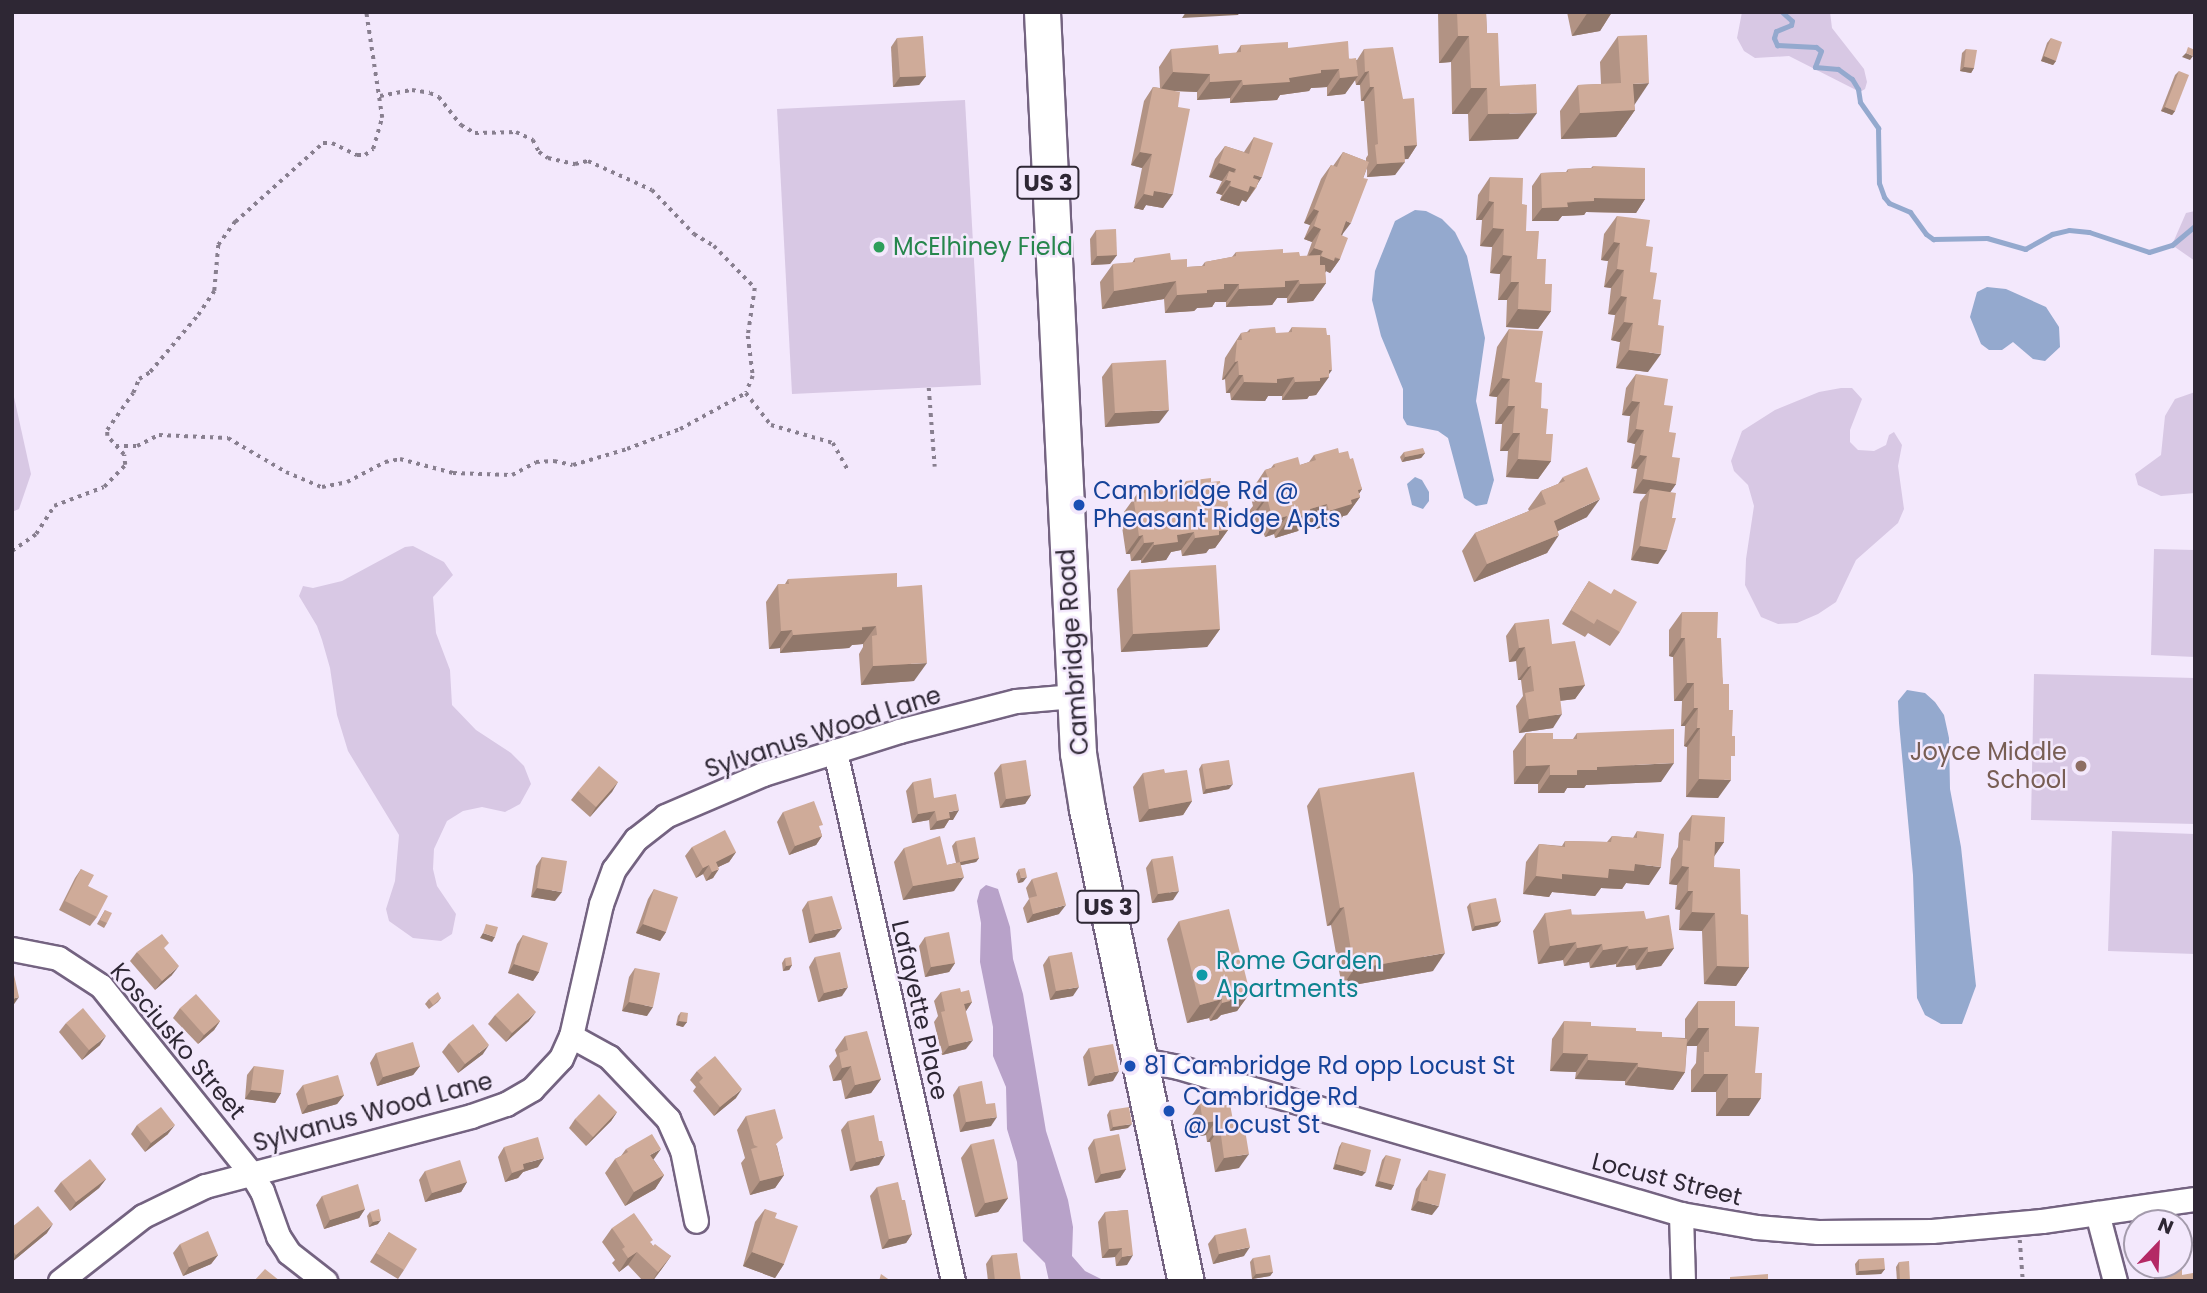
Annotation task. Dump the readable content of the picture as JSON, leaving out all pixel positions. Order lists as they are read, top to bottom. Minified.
{"streets":{"highway":["US 3","Cambridge Road"],"street":["Sylvanus Wood Lane","Lafayette Place","Kosciusko Street","Locust Street"]},"crossings":[["Cambridge Road","Sylvanus Wood Lane"],["Cambridge Road","Locust Street"],["Sylvanus Wood Lane","Lafayette Place"],["Sylvanus Wood Lane","Kosciusko Street"]],"places":["McElhiney Field","Cambridge Rd @ Pheasant Ridge Apts","Joyce Middle School","Rome Garden Apartments","81 Cambridge Rd opp Locust St","Cambridge Rd @ Locust St"],"north":"top right"}
